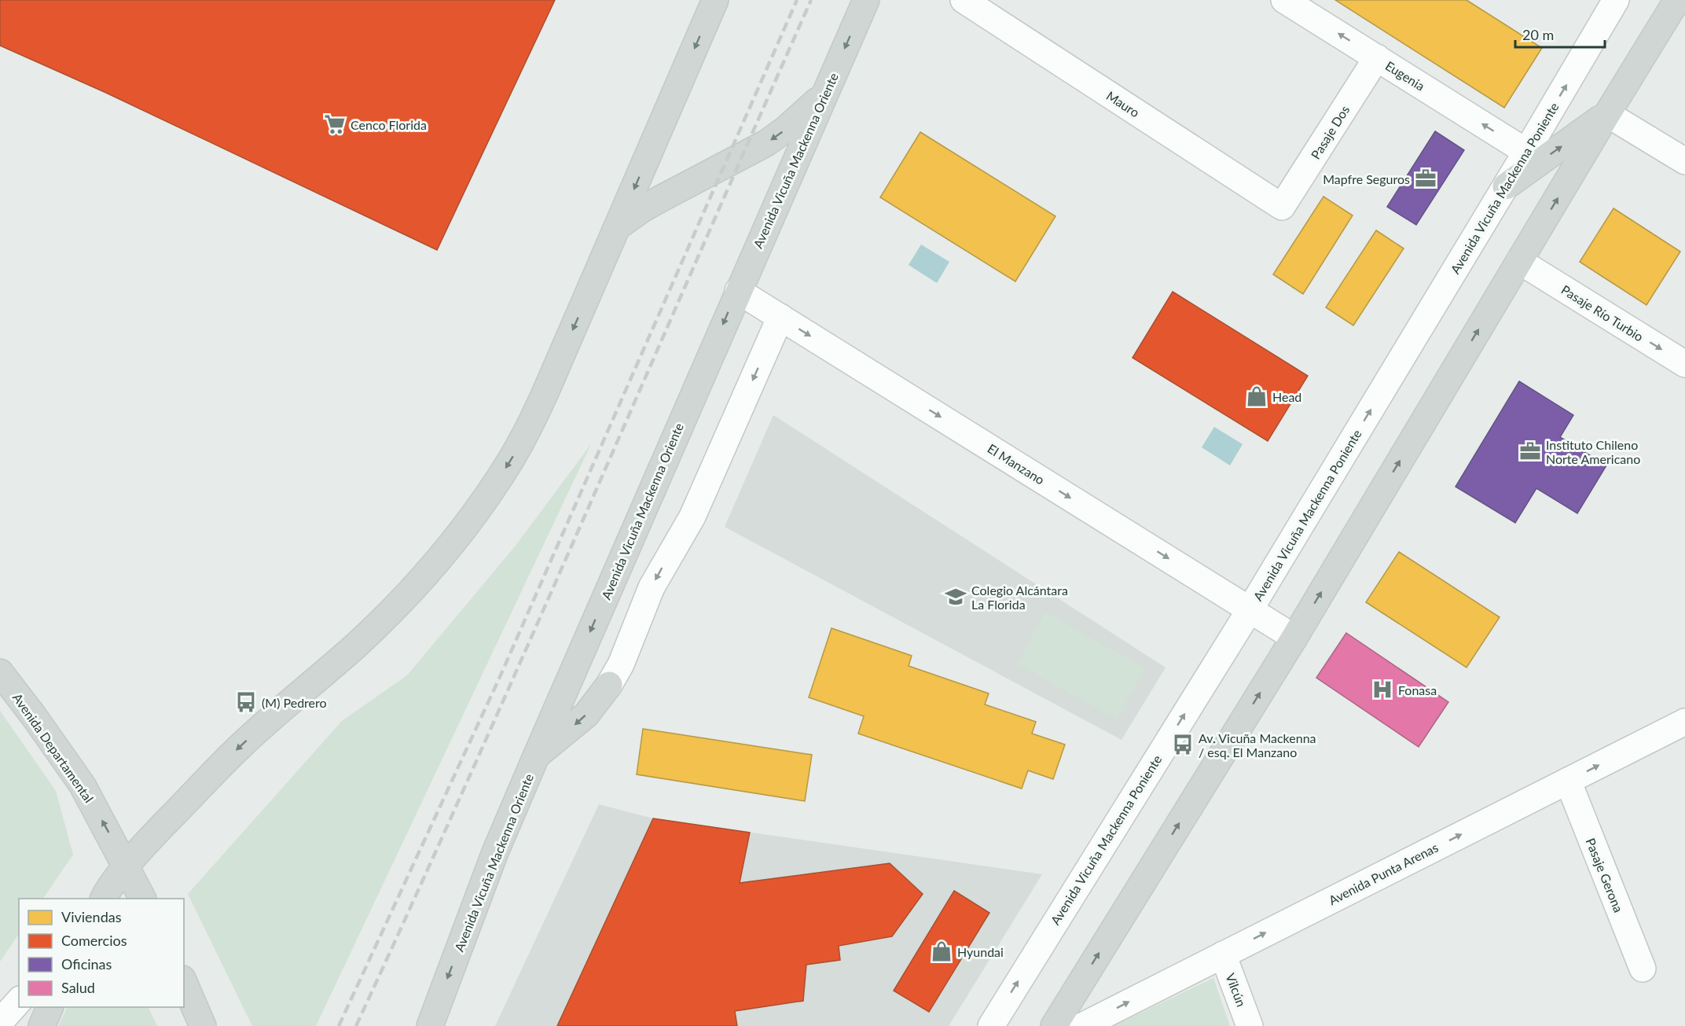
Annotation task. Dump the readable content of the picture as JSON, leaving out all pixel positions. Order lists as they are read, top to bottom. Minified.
{"streets":{"main road":["Avenida Vicuña Mackenna Oriente","Avenida Departamental"],"street":["Eugenia","Mauro","Pasaje Dos","Avenida Vicuña Mackenna Poniente","Pasaje Río Turbio","El Manzano","Avenida Punta Arenas","Pasaje Gerona","Vilcún"]},"crossings":[["Eugenia","Pasaje Dos"],["Eugenia","Avenida Vicuña Mackenna Poniente"],["Mauro","Pasaje Dos"],["Avenida Vicuña Mackenna Oriente","El Manzano"],["Avenida Vicuña Mackenna Poniente","El Manzano"],["Avenida Punta Arenas","Pasaje Gerona"],["Avenida Punta Arenas","Vilcún"]],"one_way":["Eugenia","Avenida Vicuña Mackenna Poniente","El Manzano","Avenida Departamental","Avenida Punta Arenas"],"places":{"supermarket":["Cenco Florida"],"office":["Mapfre Seguros","Instituto Chileno Norte Americano"],"shop":["Head","Hyundai"],"school or university":["Colegio Alcántara La Florida"],"hospital":["Fonasa"],"bus stop":["(M) Pedrero","Av. Vicuña Mackenna / esq. El Manzano"]},"legend":["Viviendas","Comercios","Oficinas","Salud"],"scale_bar":"20 m"}
